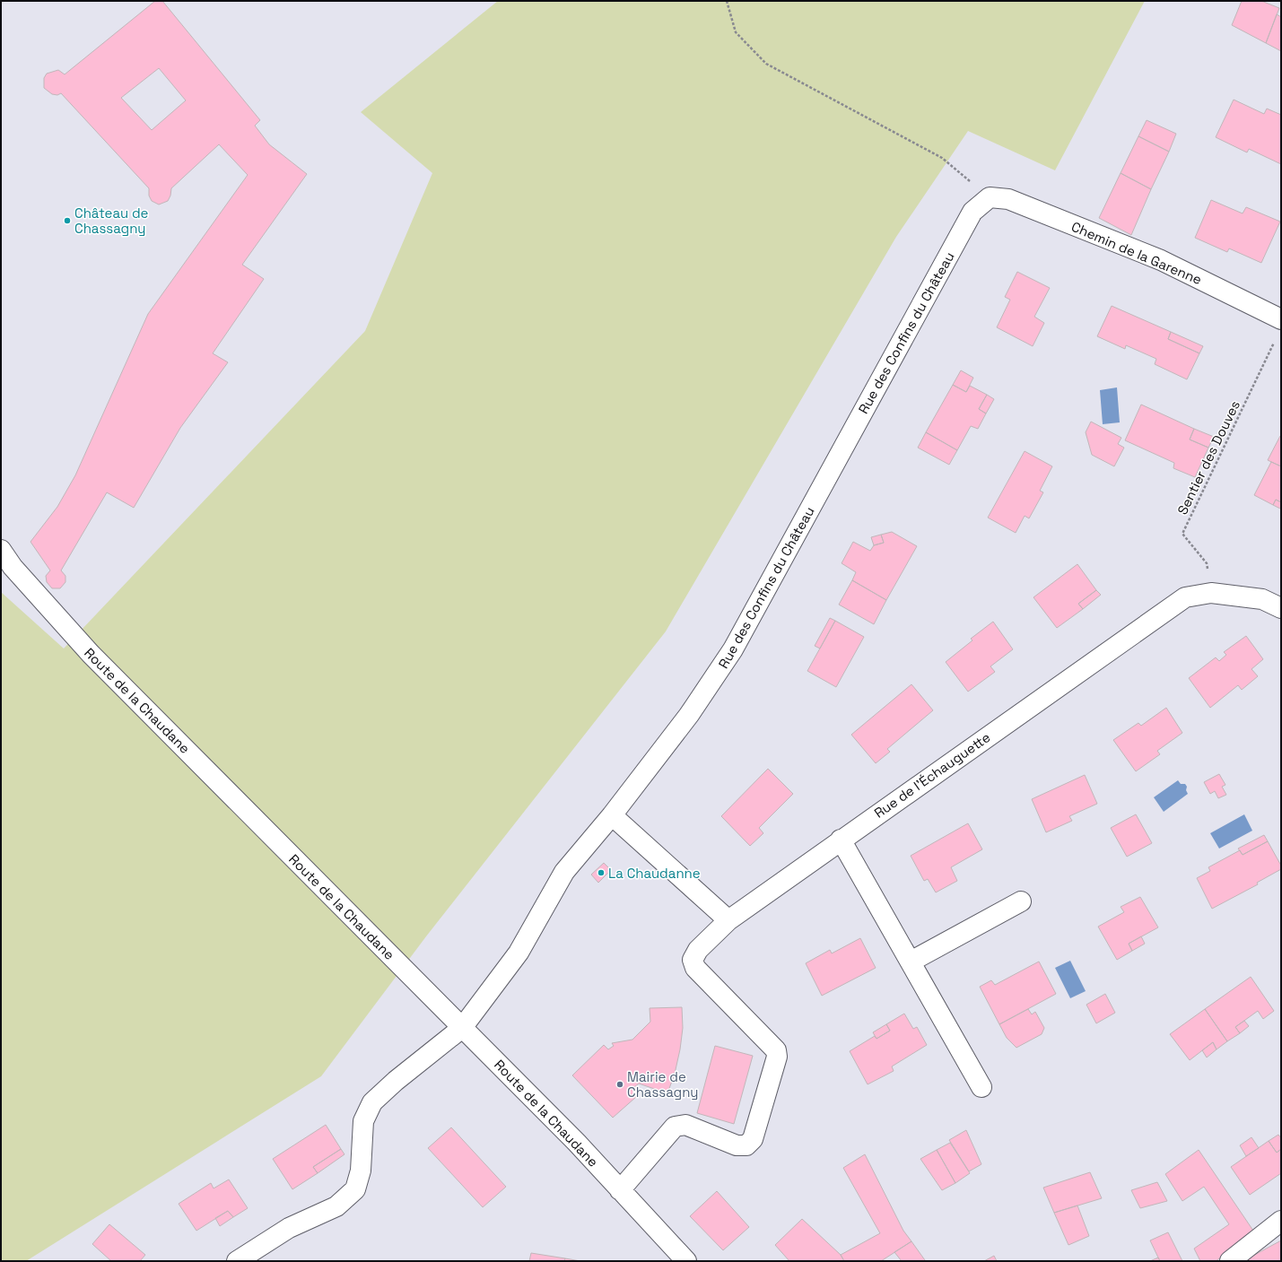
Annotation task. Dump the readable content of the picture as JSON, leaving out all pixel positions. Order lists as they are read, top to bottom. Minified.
{"streets":{"street":["Chemin de la Garenne","Rue des Confins du Château","Route de la Chaudane","Rue de l'Échauguette"],"path":["Sentier des Douves"]},"crossings":[["Chemin de la Garenne","Rue des Confins du Château"],["Rue des Confins du Château","Route de la Chaudane"],["Sentier des Douves","Rue de l'Échauguette"],["Route de la Chaudane","Rue de l'Échauguette"]],"places":["Château de Chassagny","La Chaudanne","Mairie de Chassagny"]}
